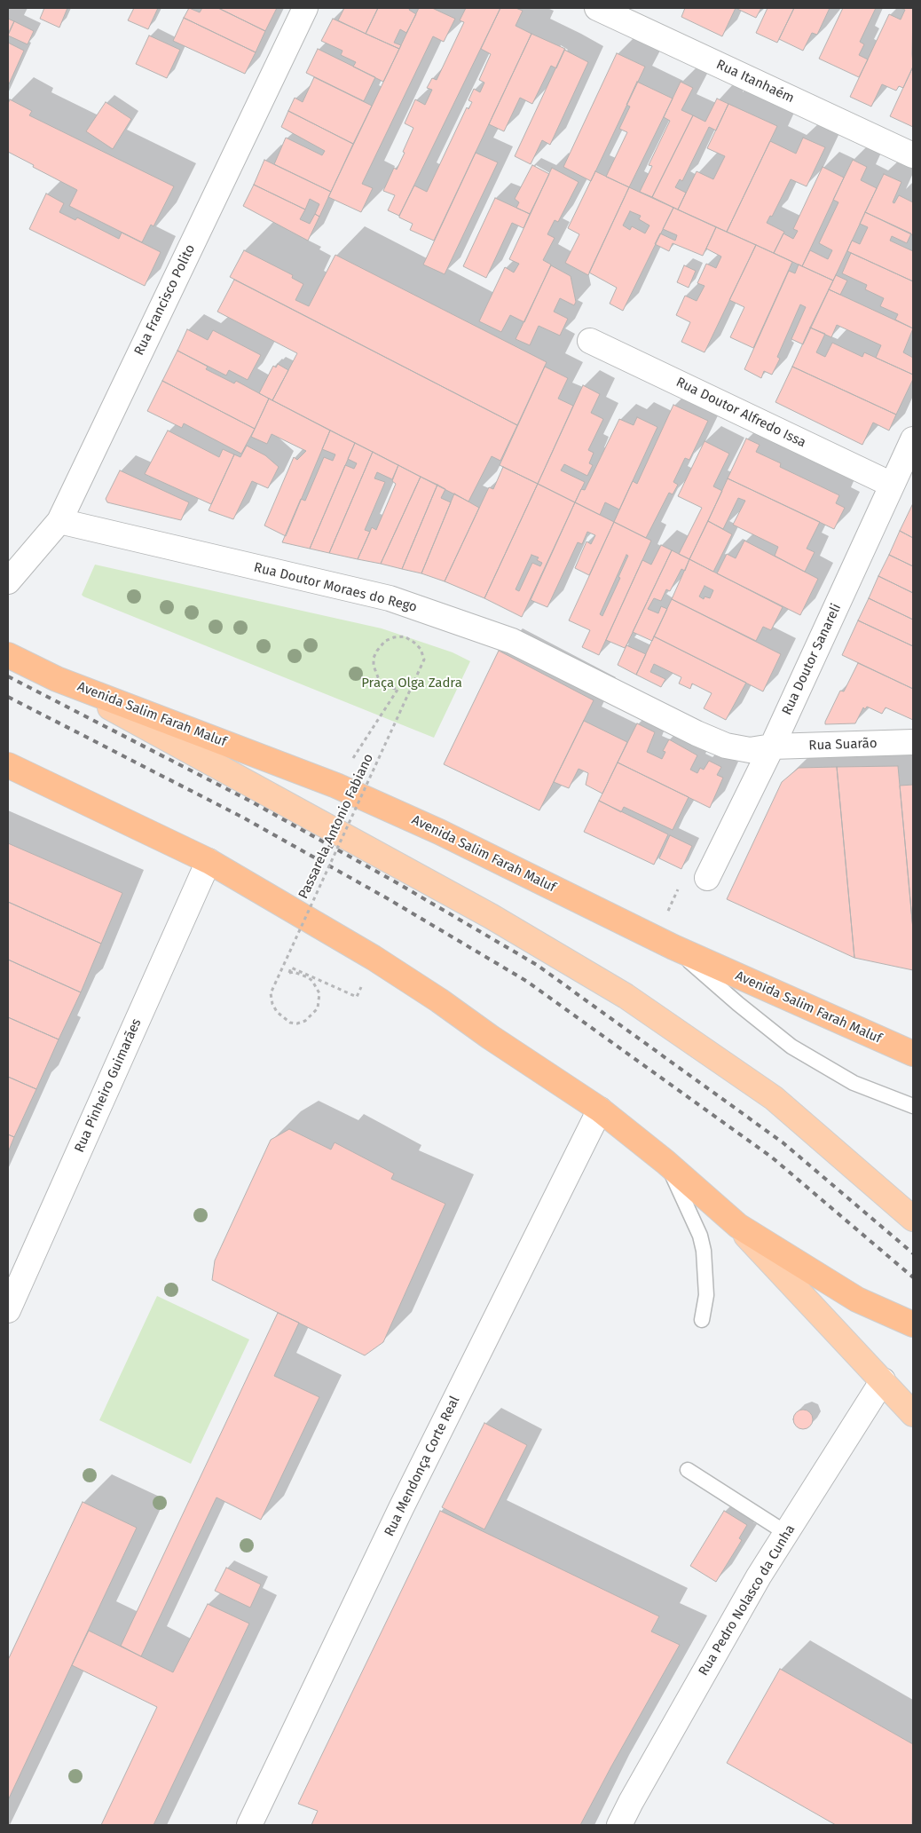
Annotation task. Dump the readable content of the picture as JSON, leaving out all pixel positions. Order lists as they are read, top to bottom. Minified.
{"streets":{"highway":["Avenida Salim Farah Maluf"],"street":["Rua Itanhaém","Rua Francisco Polito","Rua Doutor Alfredo Issa","Rua Doutor Moraes do Rego","Rua Doutor Sanareli","Rua Suarão","Rua Pinheiro Guimarães","Rua Mendonça Corte Real","Rua Pedro Nolasco da Cunha"],"path":["Passarela Antonio Fabiano"]},"crossings":[["Rua Francisco Polito","Rua Doutor Moraes do Rego"],["Rua Doutor Alfredo Issa","Rua Doutor Sanareli"],["Rua Doutor Moraes do Rego","Rua Doutor Sanareli"],["Rua Doutor Moraes do Rego","Rua Suarão"],["Rua Doutor Sanareli","Rua Suarão"],["Avenida Salim Farah Maluf","Passarela Antonio Fabiano"]],"parks":["Praça Olga Zadra"]}
